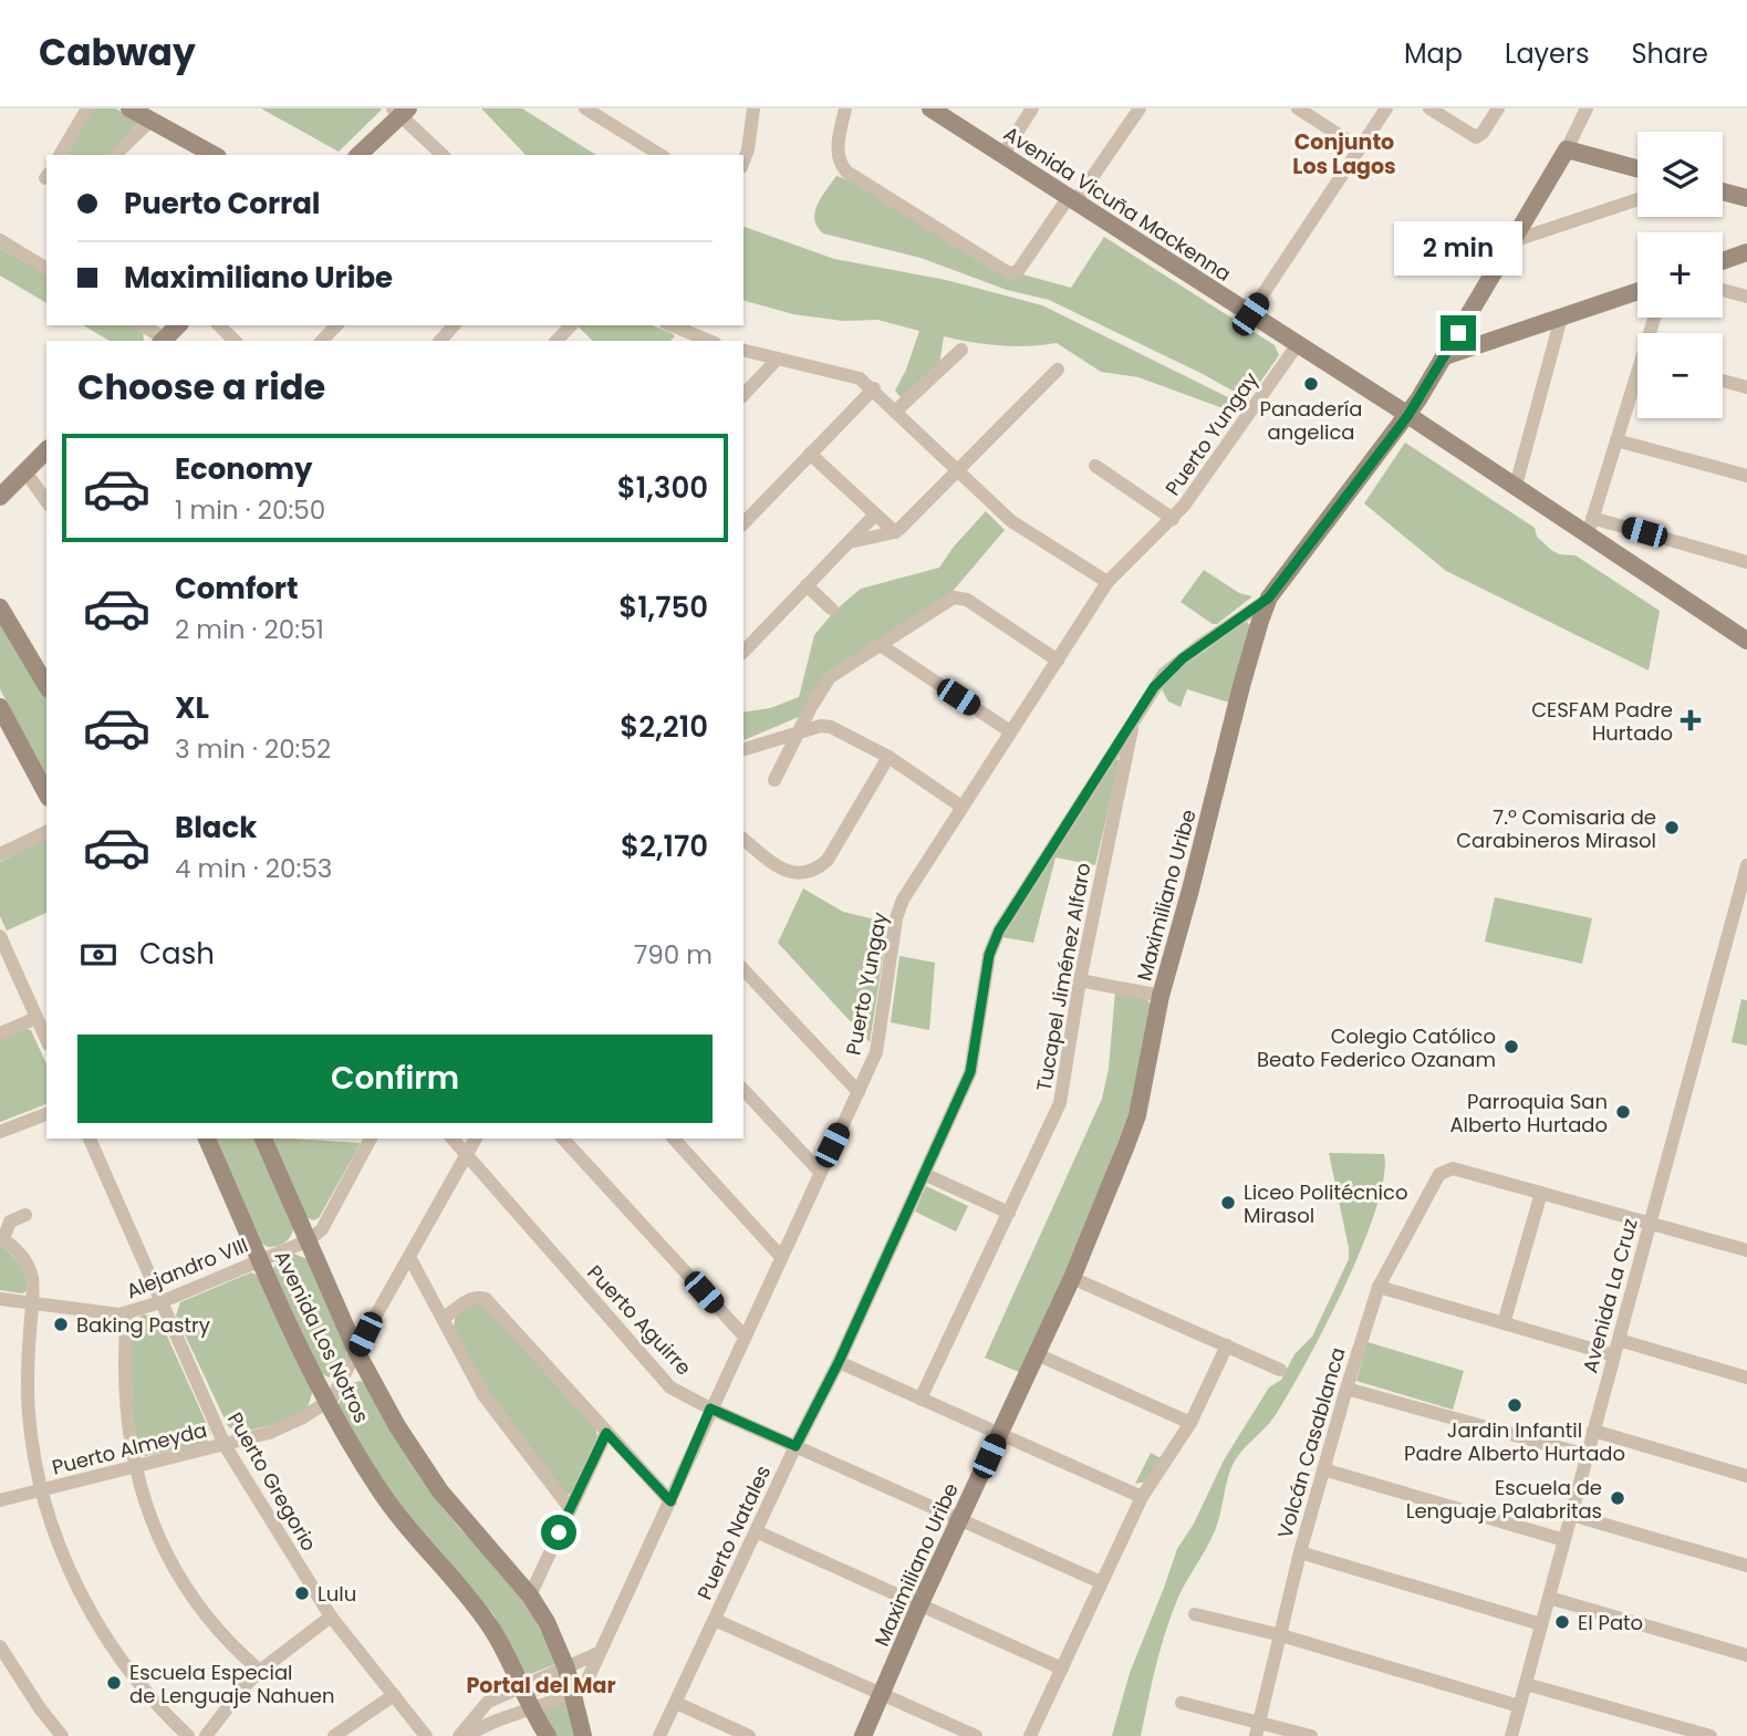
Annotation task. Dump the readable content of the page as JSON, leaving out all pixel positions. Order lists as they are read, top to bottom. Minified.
{"streets":{"street":["Avenida Vicuña Mackenna","Puerto Yungay","Maximiliano Uribe","Tucapel Jiménez Alfaro","Alejandro VIII","Avenida La Cruz","Puerto Aguirre","Avenida Los Notros","Volcán Casablanca","Puerto Almeyda","Puerto Gregorio","Puerto Natales"]},"crossings":[["Avenida Vicuña Mackenna","Puerto Yungay"],["Avenida Vicuña Mackenna","Maximiliano Uribe"],["Puerto Yungay","Puerto Aguirre"],["Puerto Yungay","Avenida Los Notros"],["Maximiliano Uribe","Puerto Aguirre"],["Maximiliano Uribe","Puerto Natales"],["Tucapel Jiménez Alfaro","Puerto Natales"],["Alejandro VIII","Avenida Los Notros"],["Alejandro VIII","Puerto Gregorio"],["Puerto Aguirre","Puerto Almeyda"],["Puerto Aguirre","Puerto Natales"],["Avenida Los Notros","Puerto Almeyda"],["Puerto Almeyda","Puerto Gregorio"]],"districts":["Conjunto Los Lagos","Portal del Mar"],"places":{"other":["Panadería angelica","7.º Comisaria de Carabineros Mirasol","Colegio Católico Beato Federico Ozanam","Parroquia San Alberto Hurtado","Liceo Politécnico Mirasol","Baking Pastry","Jardin Infantil Padre Alberto Hurtado","Escuela de Lenguaje Palabritas","Lulu","El Pato","Escuela Especial de Lenguaje Nahuen"],"health":["CESFAM Padre Hurtado"]},"page":{"header":"Cabway","nav":["Map","Layers","Share"],"map_buttons":["+","−"],"banner":["Puerto Corral","Maximiliano Uribe"],"bubble":"2 min","heading":"Choose a ride","list":[{"name":"Economy","note":"1 min · 20:50","value":"$1,300"},{"name":"Comfort","note":"2 min · 20:51","value":"$1,750"},{"name":"XL","note":"3 min · 20:52","value":"$2,210"},{"name":"Black","note":"4 min · 20:53","value":"$2,170"}],"pay":["Cash","790 m"],"buttons":"Confirm"}}
